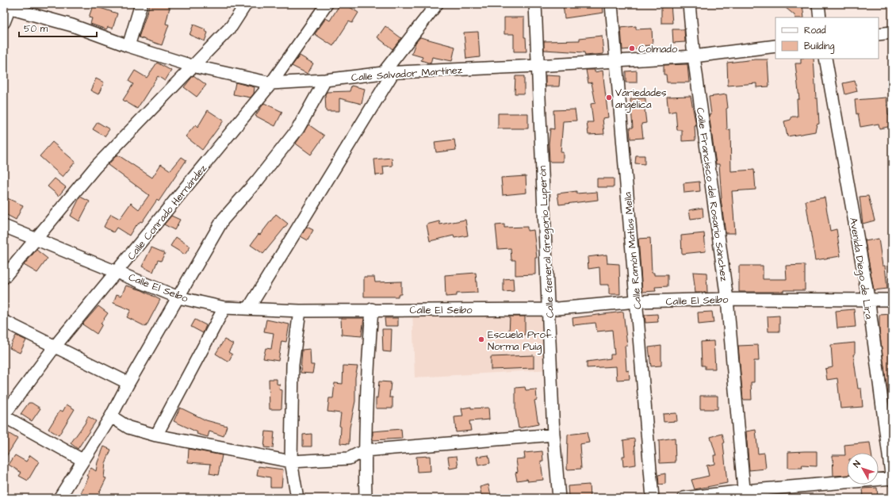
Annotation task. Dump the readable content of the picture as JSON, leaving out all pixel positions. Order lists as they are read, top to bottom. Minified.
{"streets":{"street":["Calle Salvador Martínez","Calle Francisco del Rosario Sánchez","Calle Conrado Hernández","Calle General Gregorio Luperón","Calle Ramón Matías Mella","Avenida Diego de Lira","Calle El Seibo"]},"crossings":[["Calle Salvador Martínez","Calle Francisco del Rosario Sánchez"],["Calle Salvador Martínez","Calle Conrado Hernández"],["Calle Salvador Martínez","Calle General Gregorio Luperón"],["Calle Salvador Martínez","Calle Ramón Matías Mella"],["Calle Francisco del Rosario Sánchez","Calle El Seibo"],["Calle Conrado Hernández","Calle El Seibo"],["Calle General Gregorio Luperón","Calle El Seibo"],["Calle Ramón Matías Mella","Calle El Seibo"],["Avenida Diego de Lira","Calle El Seibo"]],"places":["Colmado","Variedades angélica","Escuela Prof. Norma Puig"],"legend":["Road","Building"],"scale_bar":"50 m","north":"top left"}
